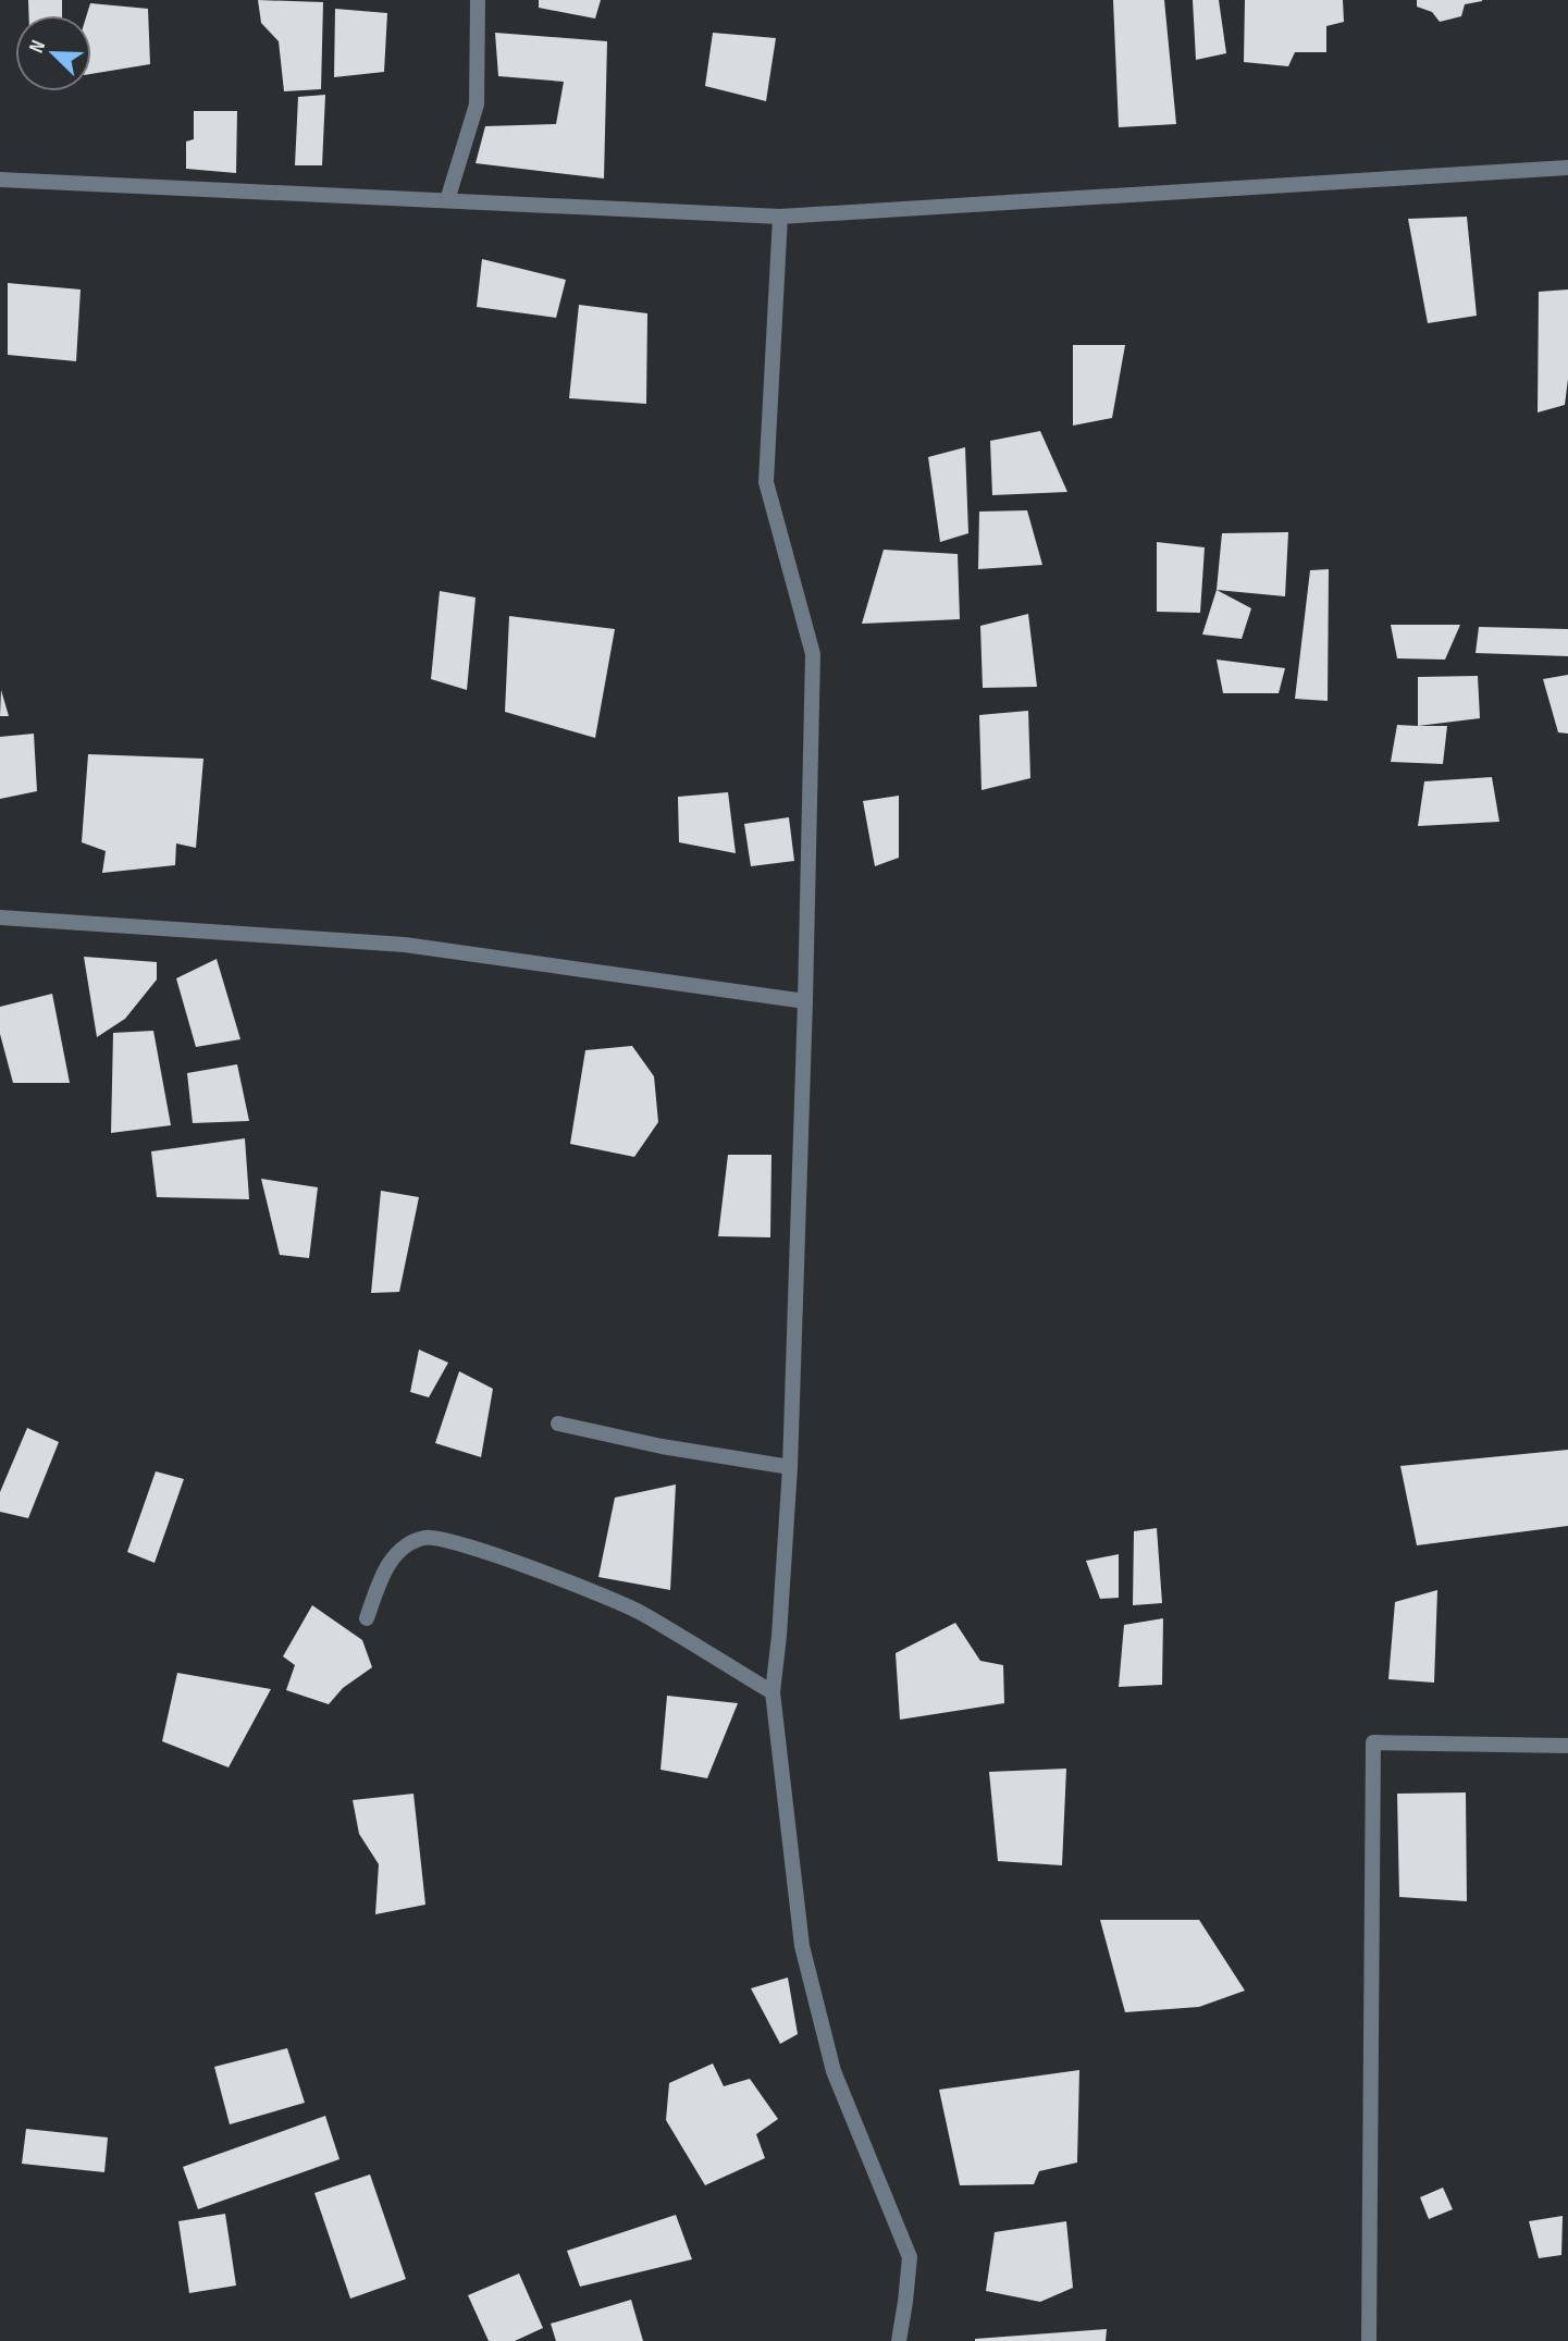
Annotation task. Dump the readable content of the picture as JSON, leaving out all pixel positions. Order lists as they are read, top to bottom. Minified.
{"north":"top left"}
